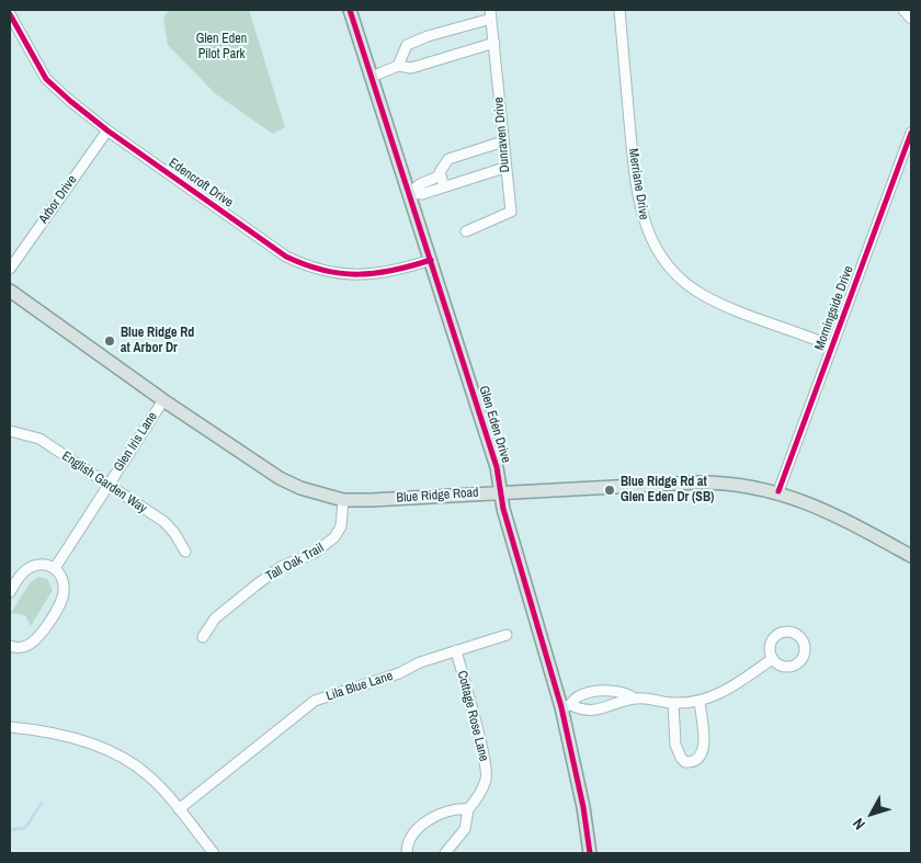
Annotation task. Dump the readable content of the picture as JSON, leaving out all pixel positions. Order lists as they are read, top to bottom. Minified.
{"streets":{"main road":["Glen Eden Drive","Blue Ridge Road"],"street":["Dunraven Drive","Edencroft Drive","Merriane Drive","Arbor Drive","Morningside Drive","Glen Iris Lane","English Garden Way","Tall Oak Trail","Lila Blue Lane","Cottage Rose Lane"]},"crossings":[["Edencroft Drive","Arbor Drive"],["Edencroft Drive","Glen Eden Drive"],["Merriane Drive","Morningside Drive"],["Morningside Drive","Blue Ridge Road"],["Glen Eden Drive","Blue Ridge Road"],["Glen Iris Lane","English Garden Way"],["Glen Iris Lane","Blue Ridge Road"],["Blue Ridge Road","Tall Oak Trail"],["Lila Blue Lane","Cottage Rose Lane"]],"parks":["Glen Eden Pilot Park"],"places":["Blue Ridge Rd at Arbor Dr","Blue Ridge Rd at Glen Eden Dr (SB)"],"north":"bottom left"}
